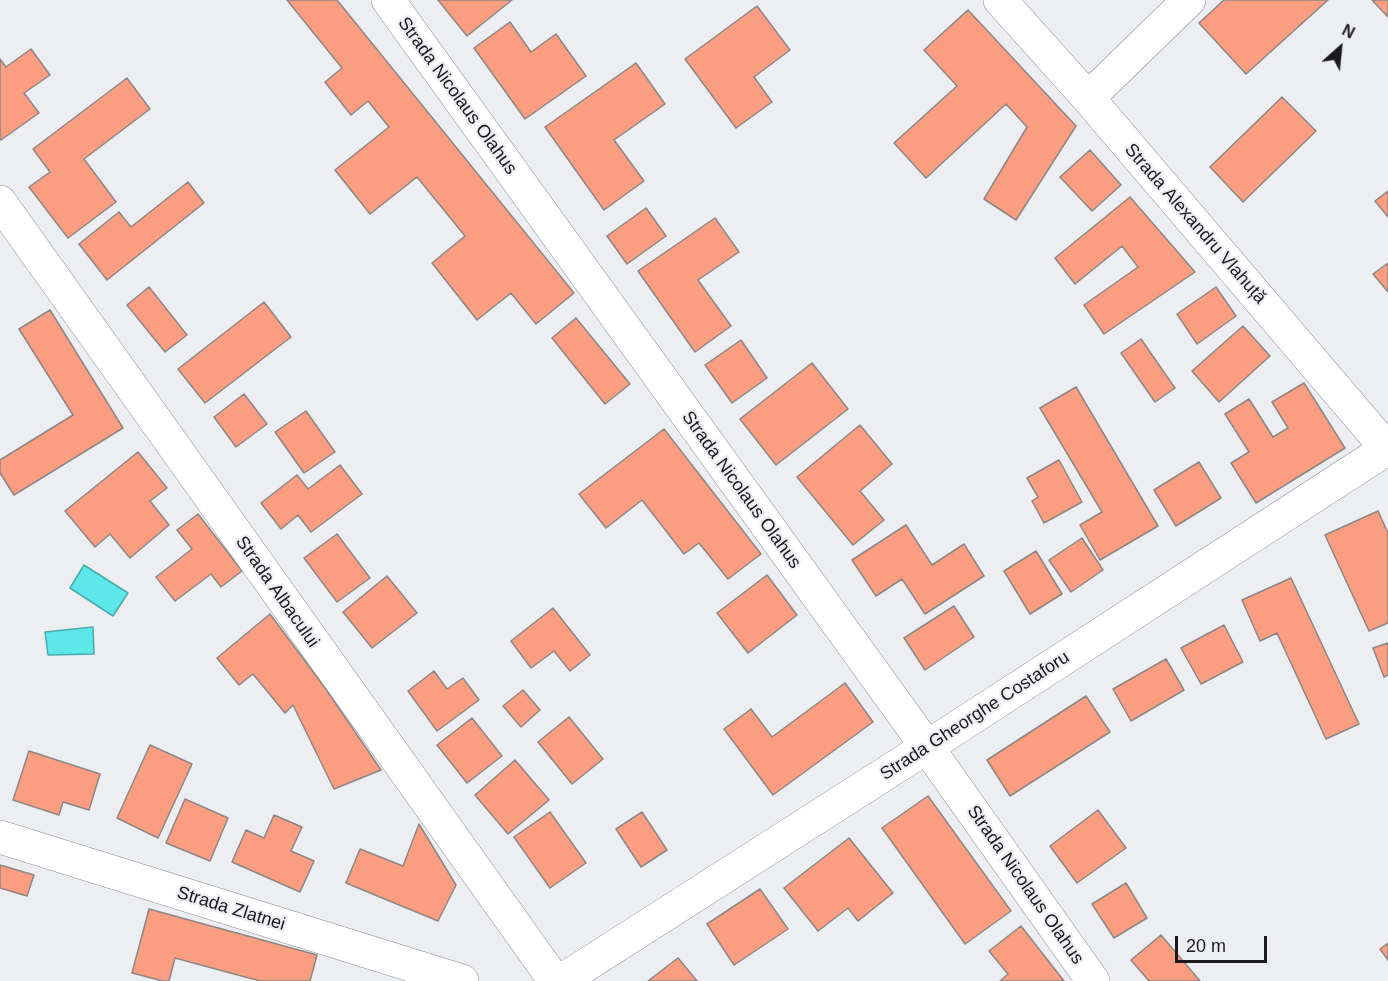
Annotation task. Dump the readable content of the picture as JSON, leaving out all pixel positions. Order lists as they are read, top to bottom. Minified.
{"streets":{"street":["Strada Nicolaus Olahus","Strada Alexandru Vlahuță","Strada Albacului","Strada Gheorghe Costaforu","Strada Zlatnei"]},"crossings":[["Strada Nicolaus Olahus","Strada Gheorghe Costaforu"],["Strada Alexandru Vlahuță","Strada Gheorghe Costaforu"]],"scale_bar":"20 m","north":"top right"}
